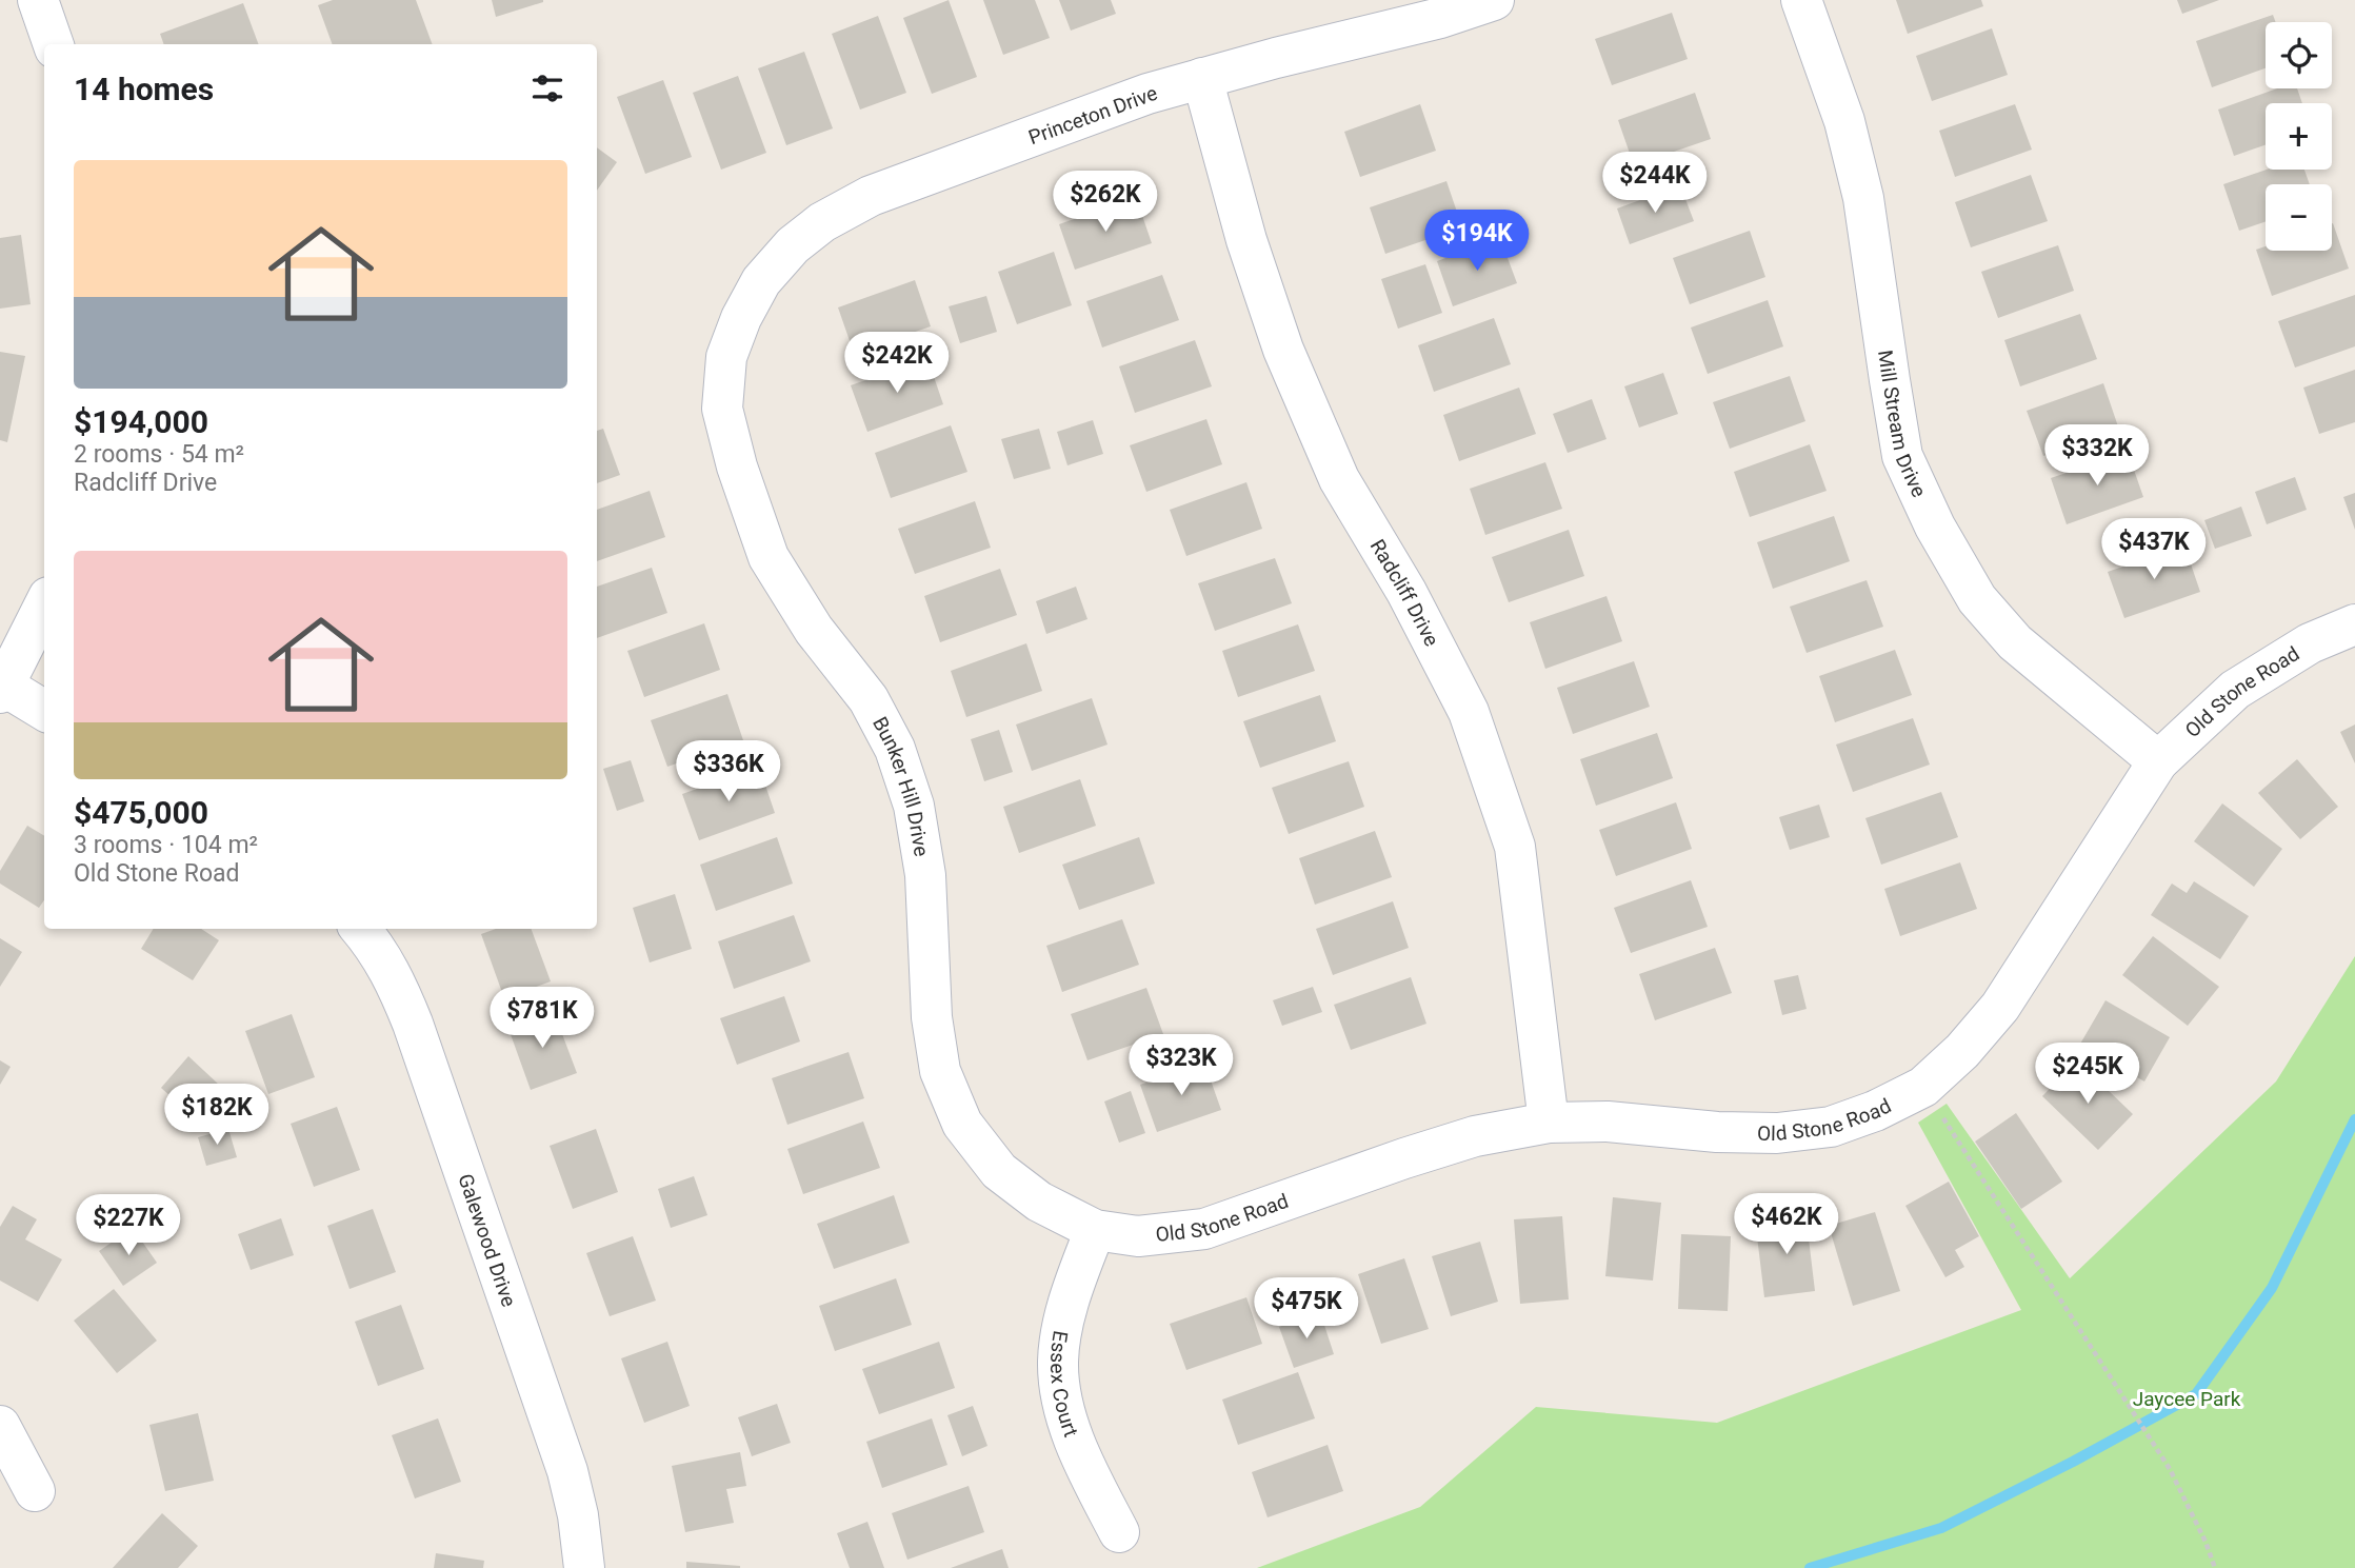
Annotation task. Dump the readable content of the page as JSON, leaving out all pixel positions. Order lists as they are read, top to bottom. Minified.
{"streets":{"street":["Princeton Drive","Mill Stream Drive","Radcliff Drive","Old Stone Road","Bunker Hill Drive","Galewood Drive","Essex Court"]},"crossings":[["Princeton Drive","Radcliff Drive"],["Princeton Drive","Bunker Hill Drive"],["Mill Stream Drive","Old Stone Road"],["Radcliff Drive","Old Stone Road"],["Old Stone Road","Bunker Hill Drive"],["Old Stone Road","Essex Court"],["Bunker Hill Drive","Essex Court"]],"parks":["Jaycee Park"],"page":{"map_buttons":["+","−"],"heading":"14 homes","list":[{"name":"$194,000","note":"2 rooms · 54 m² · Radcliff Drive"},{"name":"$475,000","note":"3 rooms · 104 m² · Old Stone Road"}],"price":["$244K","$262K","$194K","$242K","$332K","$437K","$336K","$781K","$323K","$245K","$182K","$462K","$227K","$475K"]}}
